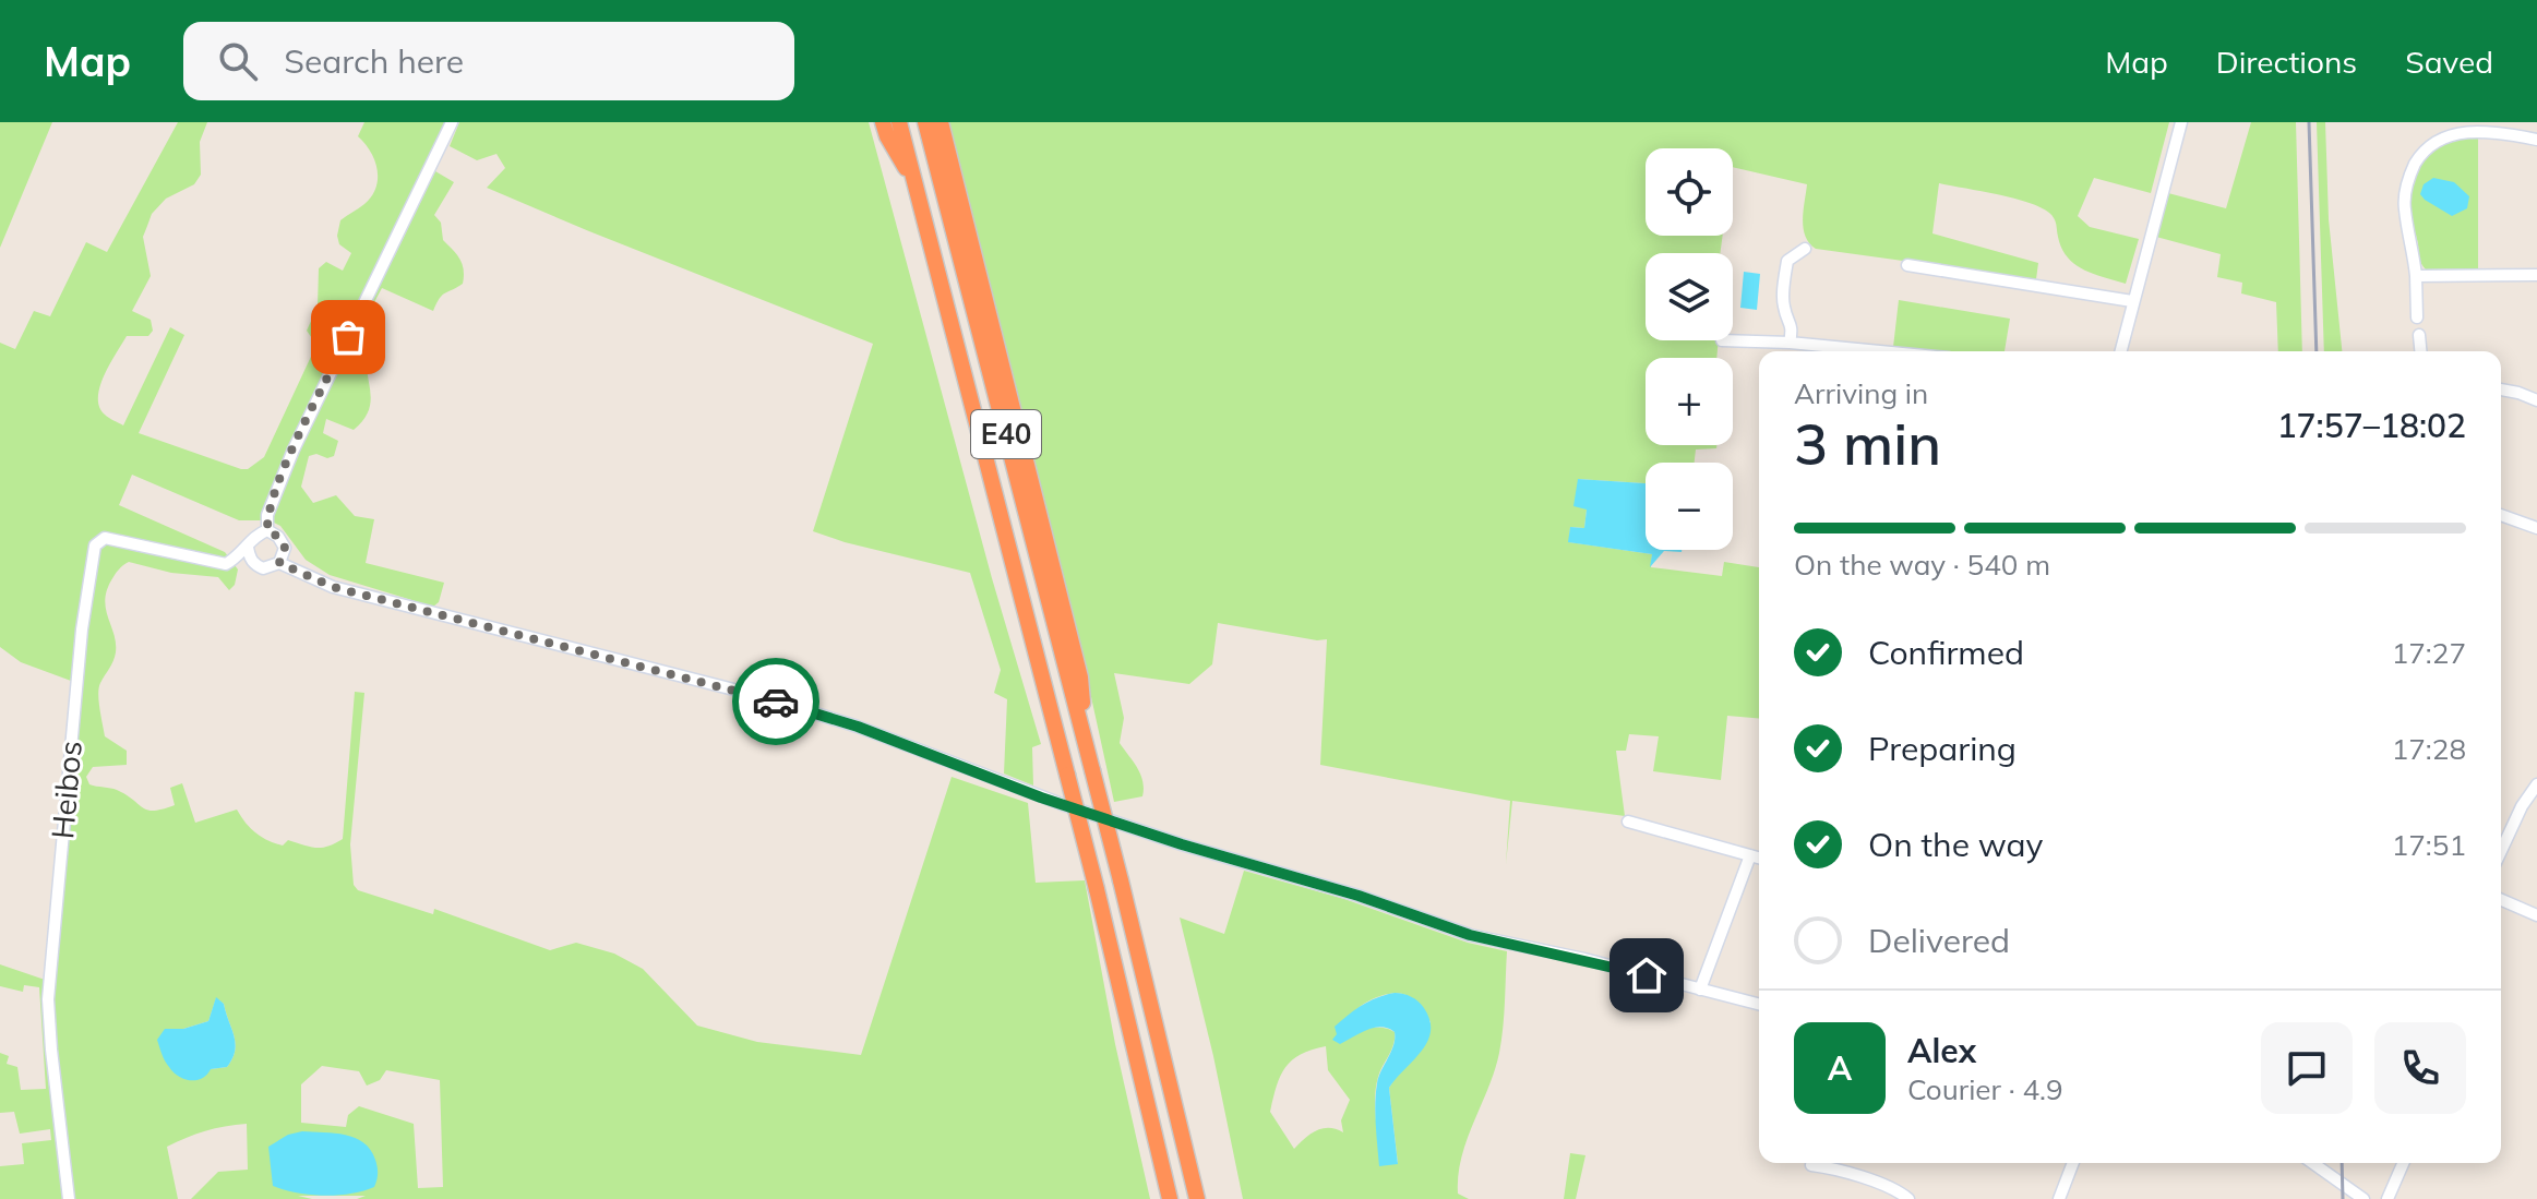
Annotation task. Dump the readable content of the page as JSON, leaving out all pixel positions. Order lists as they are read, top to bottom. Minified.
{"streets":{"highway":["E40"],"street":["Heibos"]},"page":{"header":"Map","search":"Search here","nav":["Map","Directions","Saved"],"map_buttons":["+","−"],"heading":["3 min","Arriving in","17:57–18:02"],"panel":["Alex","Courier · 4.9"],"bar":"On the way · 540 m","list":[["Confirmed","17:27"],["Preparing","17:28"],["On the way","17:51"],"Delivered"],"round":"A"}}
